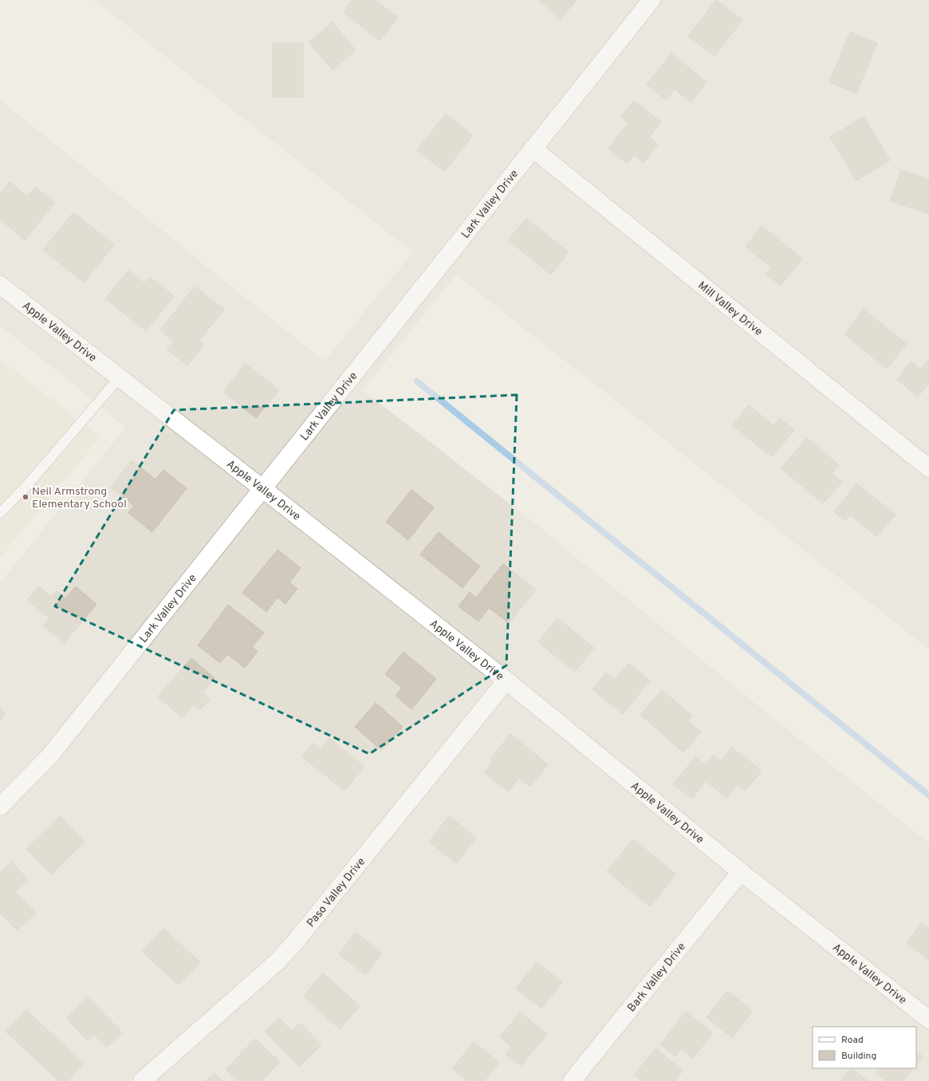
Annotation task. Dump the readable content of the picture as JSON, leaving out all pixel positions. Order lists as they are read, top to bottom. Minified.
{"streets":{"street":["Lark Valley Drive","Mill Valley Drive","Apple Valley Drive","Paso Valley Drive","Bark Valley Drive"]},"crossings":[["Lark Valley Drive","Mill Valley Drive"],["Lark Valley Drive","Apple Valley Drive"],["Apple Valley Drive","Paso Valley Drive"],["Apple Valley Drive","Bark Valley Drive"]],"places":["Neil Armstrong Elementary School"],"legend":["Road","Building"]}
